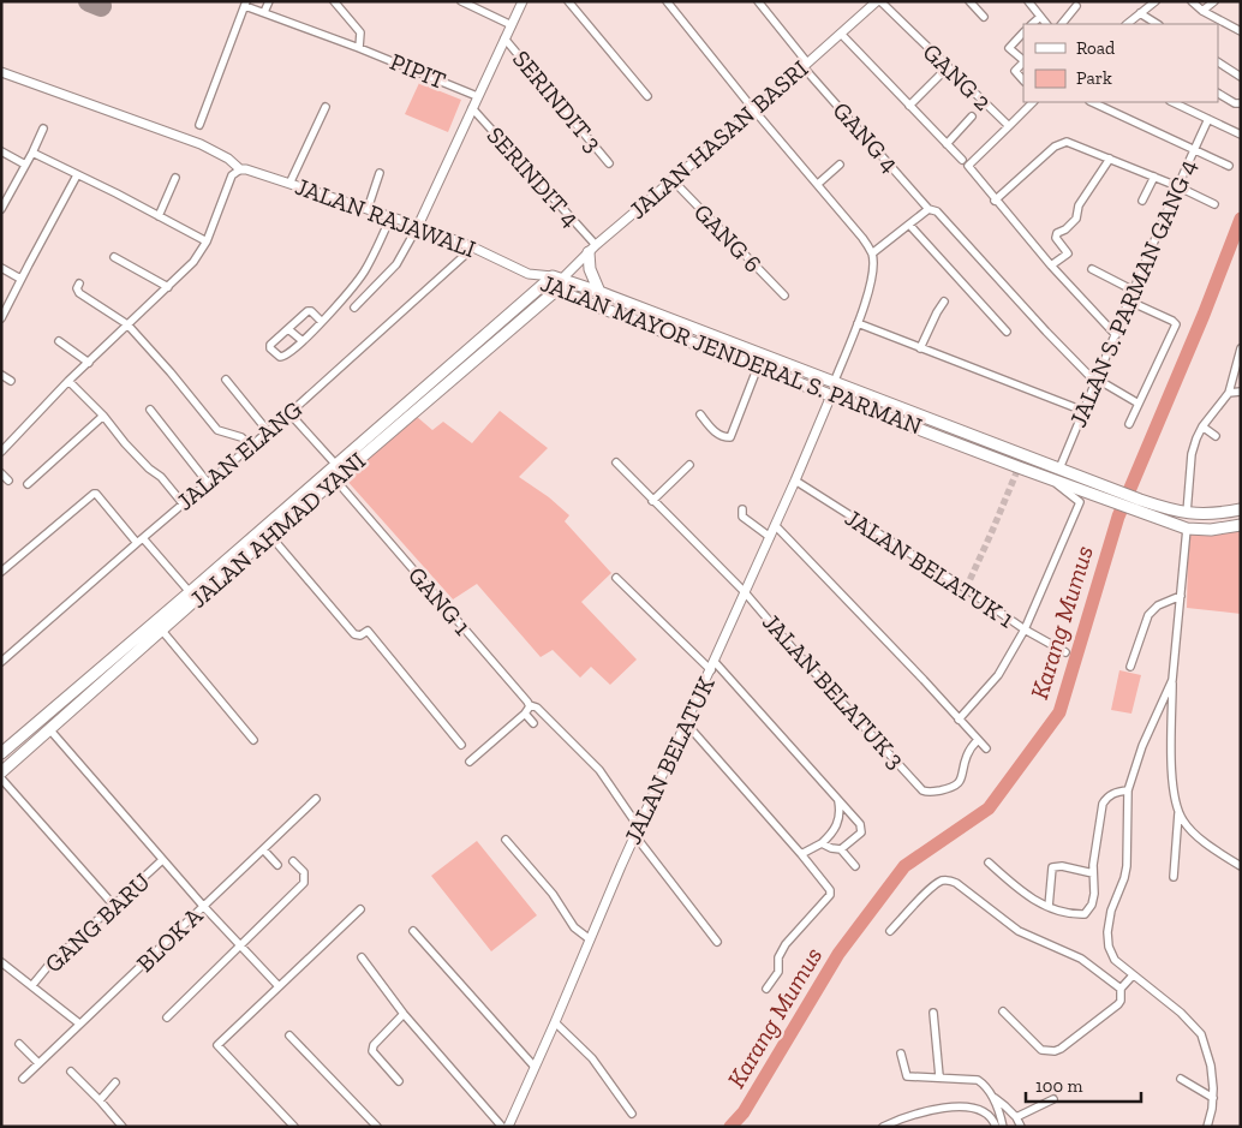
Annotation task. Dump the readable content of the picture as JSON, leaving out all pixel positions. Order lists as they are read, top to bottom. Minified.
{"streets":{"main road":["JALAN MAYOR JENDERAL S. PARMAN","JALAN AHMAD YANI"],"street":["PIPIT","GANG 2","SERINDIT 3","GANG 4","JALAN HASAN BASRI","SERINDIT 4","JALAN RAJAWALI","GANG 6","JALAN S. PARMAN GANG 4","JALAN ELANG","JALAN BELATUK 1","GANG 1","JALAN BELATUK 3","JALAN BELATUK","GANG BARU","BLOK A"]},"crossings":[["GANG 2","JALAN HASAN BASRI"],["GANG 4","JALAN HASAN BASRI"],["GANG 4","JALAN S. PARMAN GANG 4"],["JALAN HASAN BASRI","SERINDIT 4"],["JALAN HASAN BASRI","GANG 6"],["JALAN HASAN BASRI","JALAN MAYOR JENDERAL S. PARMAN"],["JALAN HASAN BASRI","JALAN AHMAD YANI"],["JALAN RAJAWALI","JALAN MAYOR JENDERAL S. PARMAN"],["JALAN RAJAWALI","JALAN ELANG"],["JALAN S. PARMAN GANG 4","JALAN MAYOR JENDERAL S. PARMAN"],["JALAN MAYOR JENDERAL S. PARMAN","JALAN AHMAD YANI"],["JALAN MAYOR JENDERAL S. PARMAN","JALAN BELATUK"],["JALAN AHMAD YANI","GANG 1"],["JALAN BELATUK 1","JALAN BELATUK"],["GANG 1","JALAN BELATUK"],["JALAN BELATUK 3","JALAN BELATUK"]],"water":["Karang Mumus"],"legend":["Road","Park"],"scale_bar":"100 m"}
